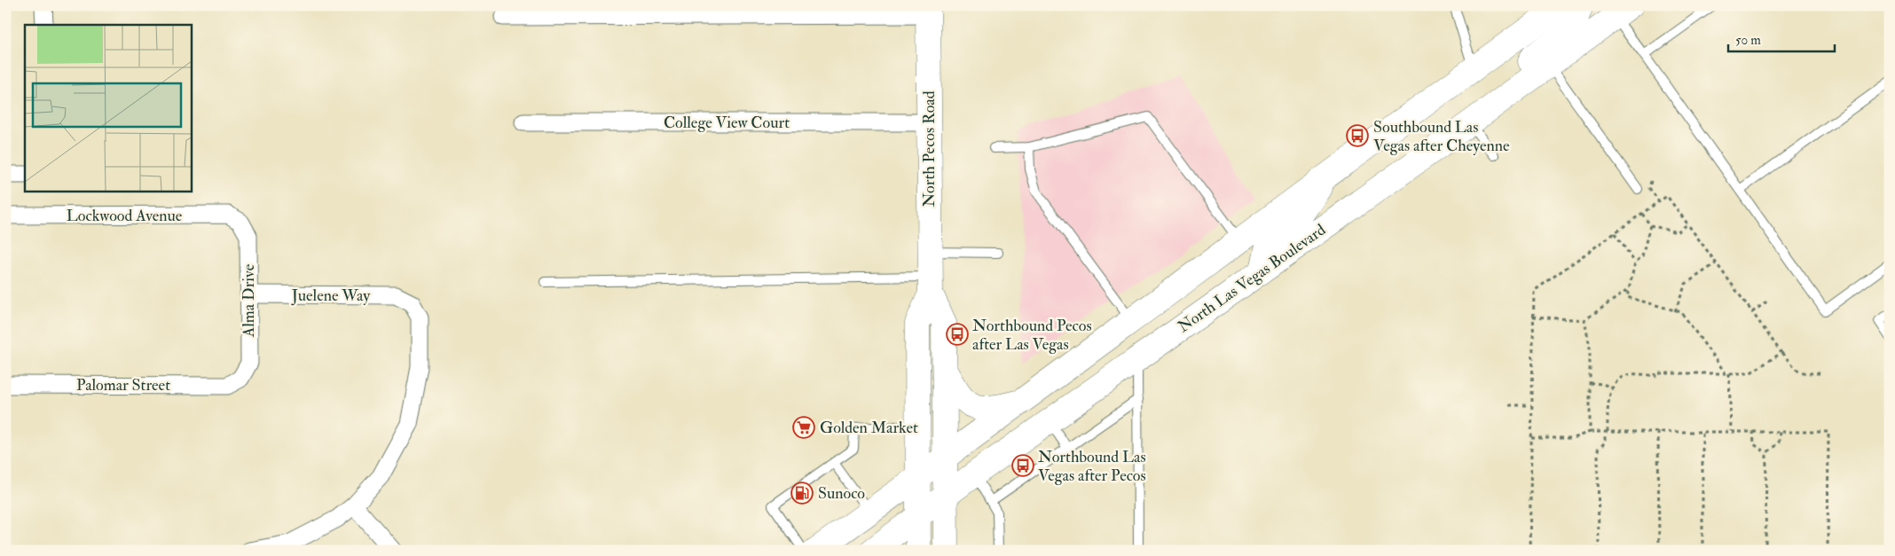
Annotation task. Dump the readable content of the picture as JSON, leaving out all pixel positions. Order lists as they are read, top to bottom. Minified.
{"streets":{"main road":["North Pecos Road","North Las Vegas Boulevard"],"street":["College View Court","Lockwood Avenue","Juelene Way","Alma Drive","Palomar Street"]},"crossings":[["College View Court","North Pecos Road"],["North Pecos Road","North Las Vegas Boulevard"],["Lockwood Avenue","Alma Drive"],["Juelene Way","Alma Drive"],["Alma Drive","Palomar Street"]],"places":{"bus stop":["Southbound Las Vegas after Cheyenne","Northbound Pecos after Las Vegas","Northbound Las Vegas after Pecos"],"supermarket":["Golden Market"],"fuel station":["Sunoco"]},"scale_bar":"50 m"}
